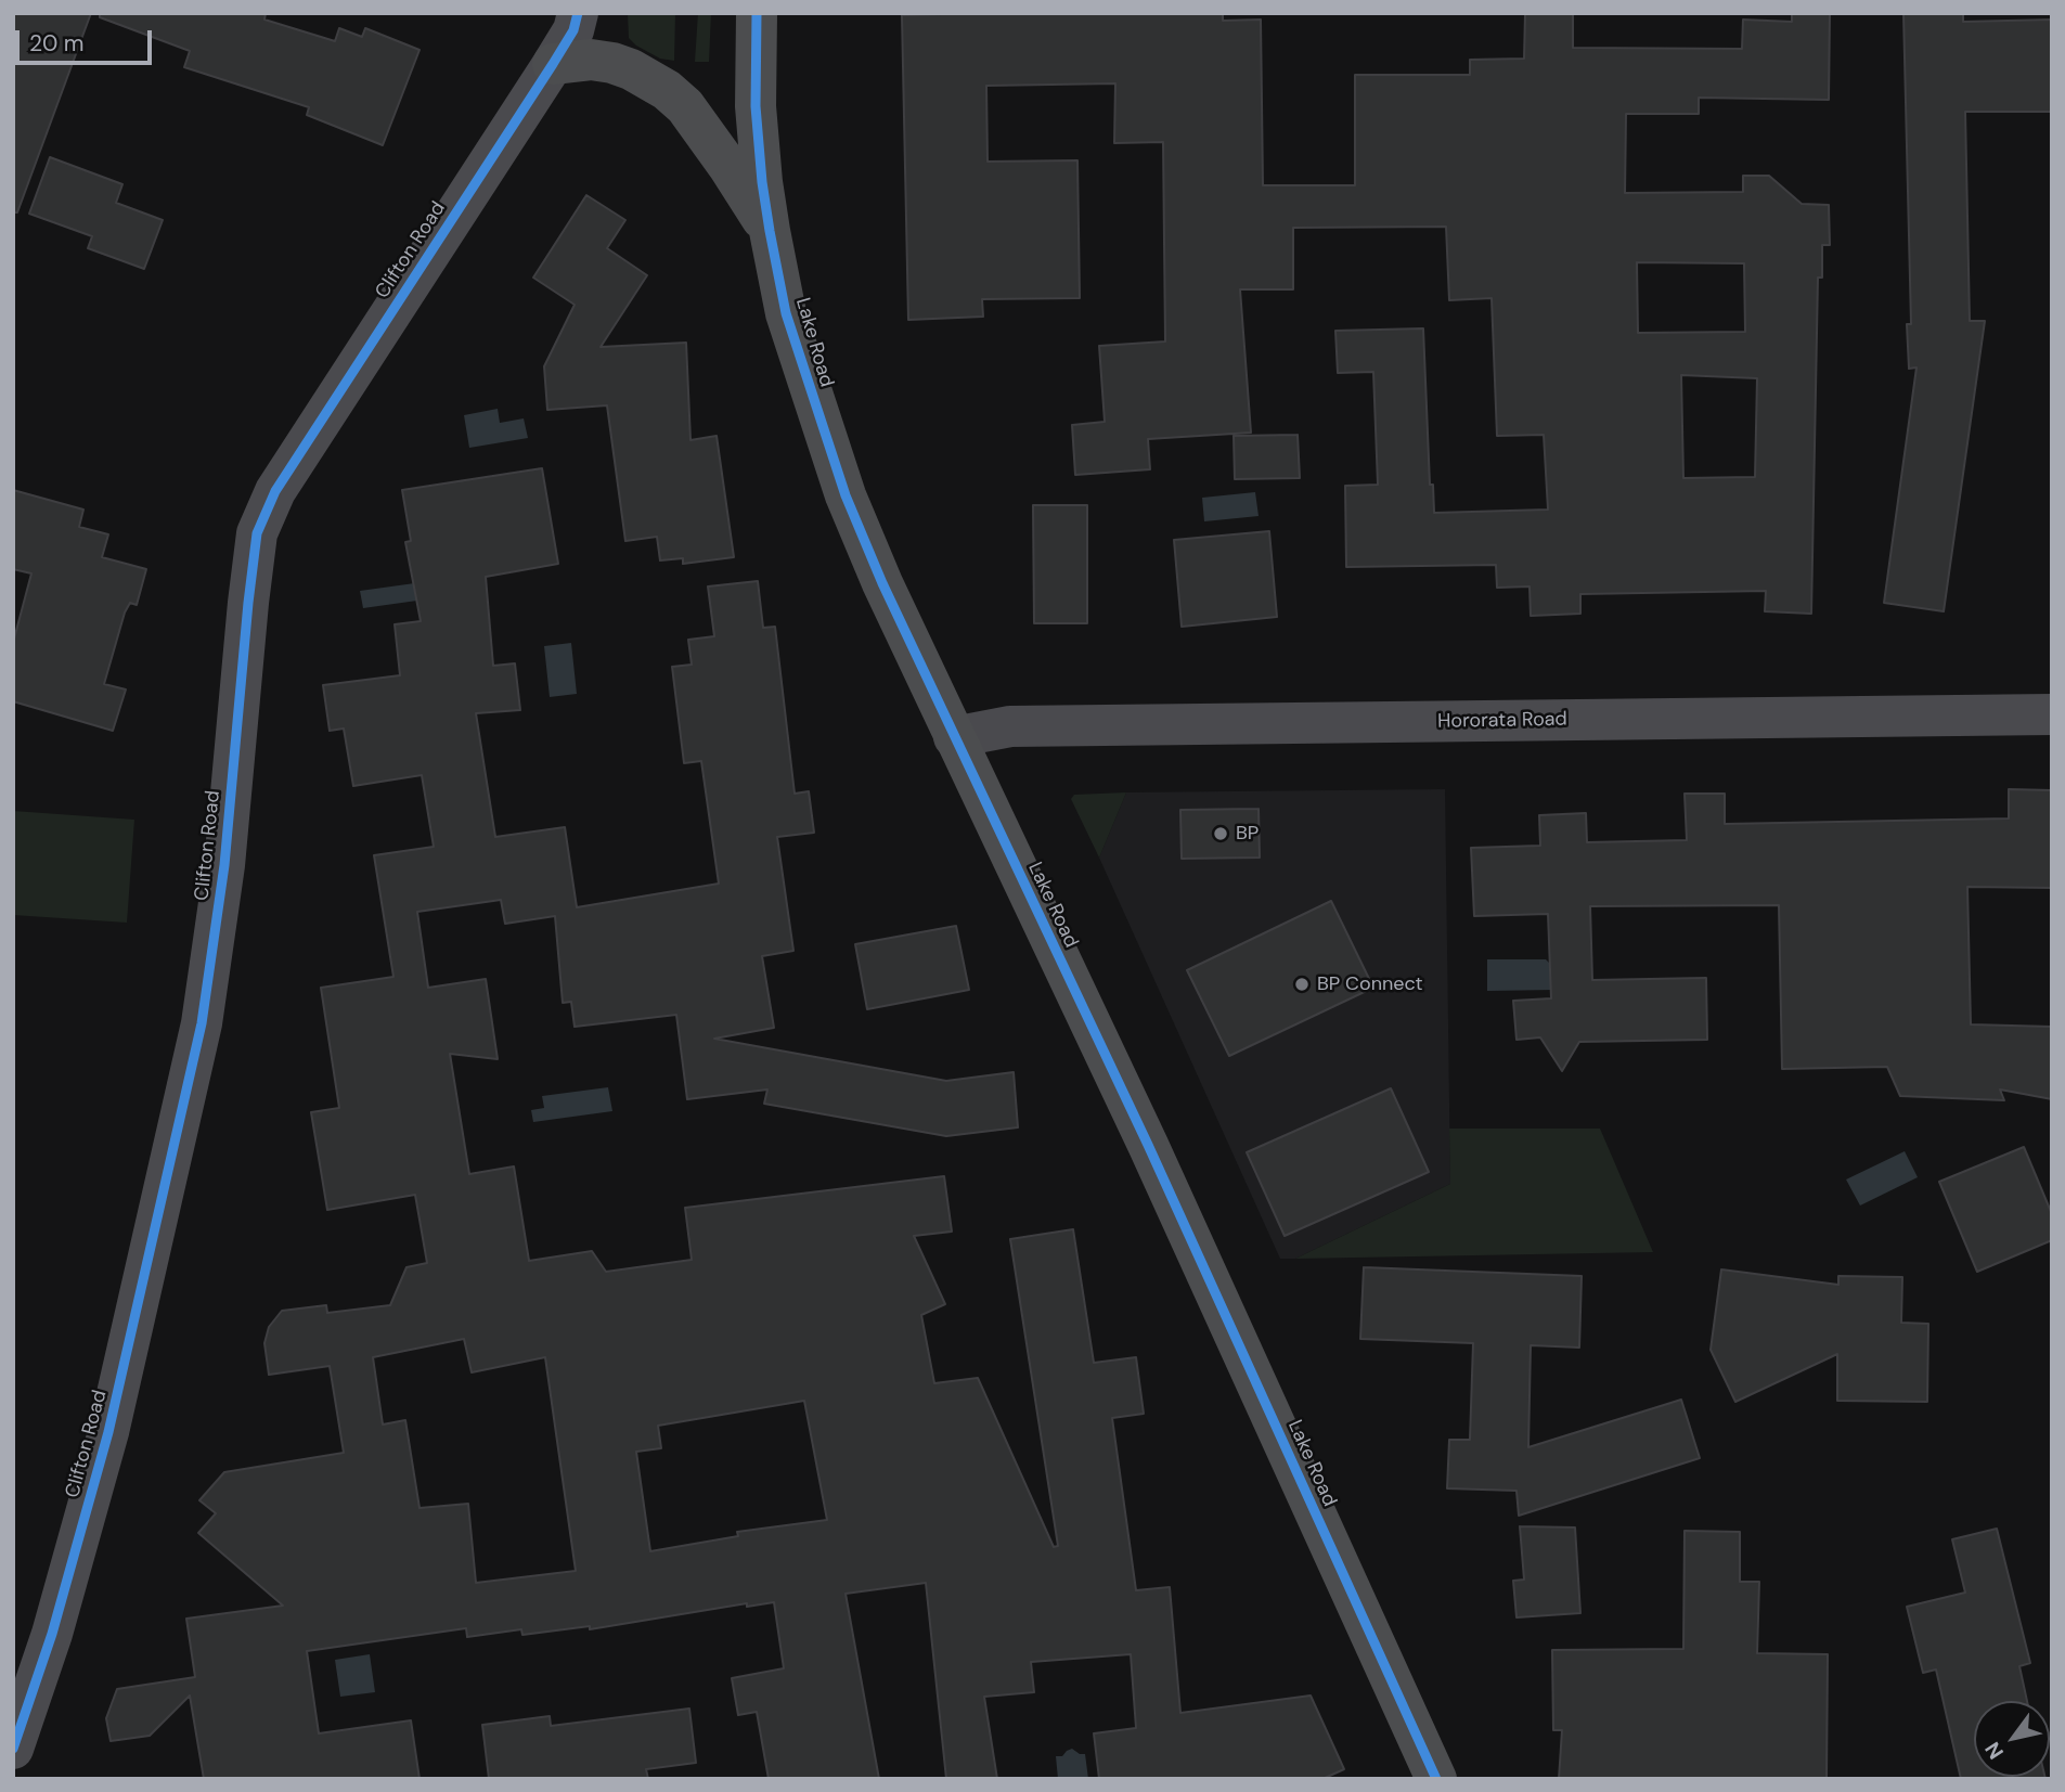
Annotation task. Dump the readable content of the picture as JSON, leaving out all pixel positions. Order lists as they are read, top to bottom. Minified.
{"streets":{"main road":["Lake Road"],"street":["Clifton Road","Hororata Road"]},"crossings":[["Lake Road","Hororata Road"]],"places":["BP","BP Connect"],"scale_bar":"20 m","north":"bottom left"}
